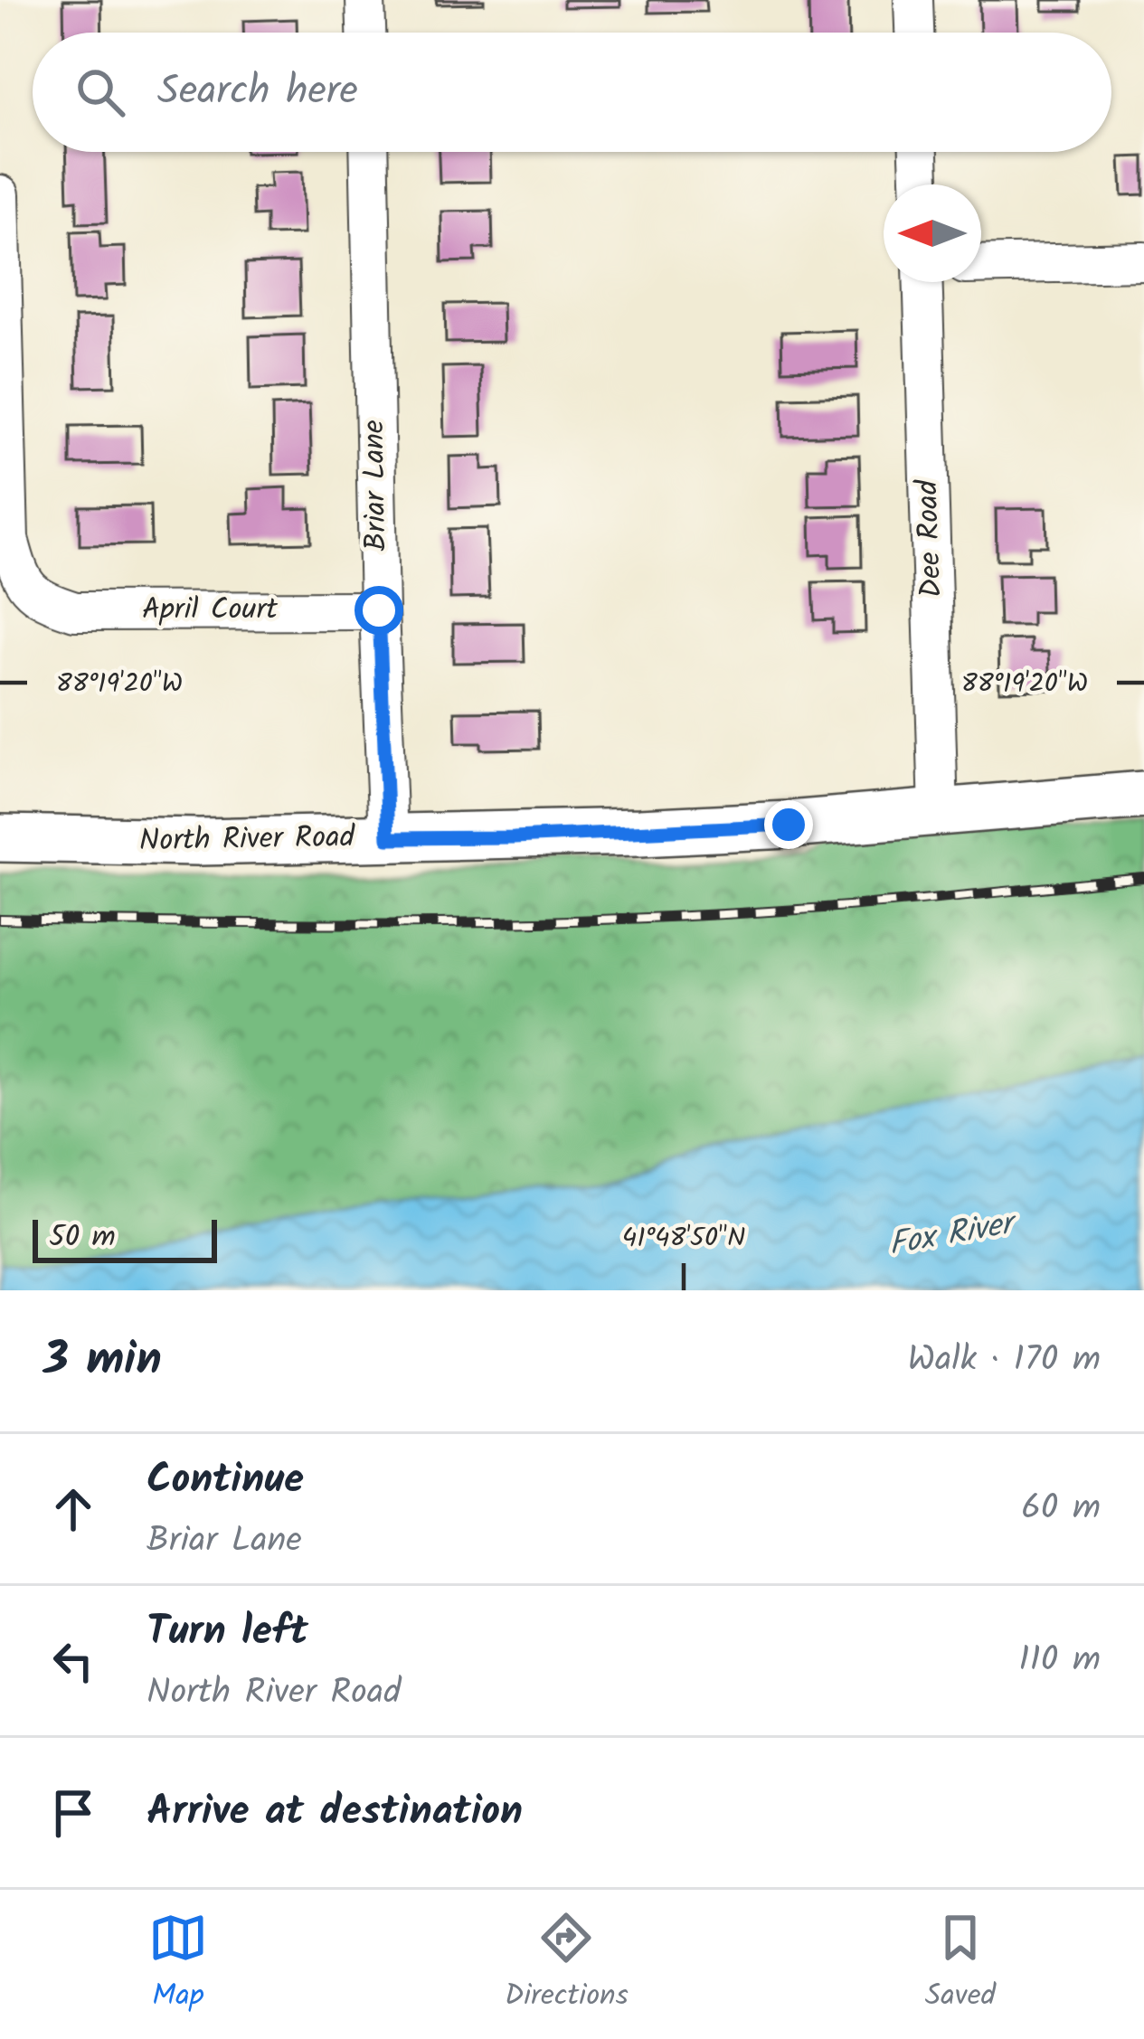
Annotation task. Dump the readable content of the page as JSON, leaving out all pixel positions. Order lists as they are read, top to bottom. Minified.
{"streets":{"main road":["North River Road"],"street":["Briar Lane","Dee Road","April Court"]},"crossings":[["Briar Lane","April Court"],["Briar Lane","North River Road"],["Dee Road","North River Road"]],"water":["Fox River"],"scale_bar":"50 m","north":"left","page":{"search":"Search here","scale":"50 m","heading":["3 min","Walk · 170 m"],"list":[["Continue","Briar Lane","60 m"],["Turn left","North River Road","110 m"],"Arrive at destination"],"nav":["Map","Directions","Saved"]},"coordinates":["88°19'20\"W","41°48'50\"N"]}
